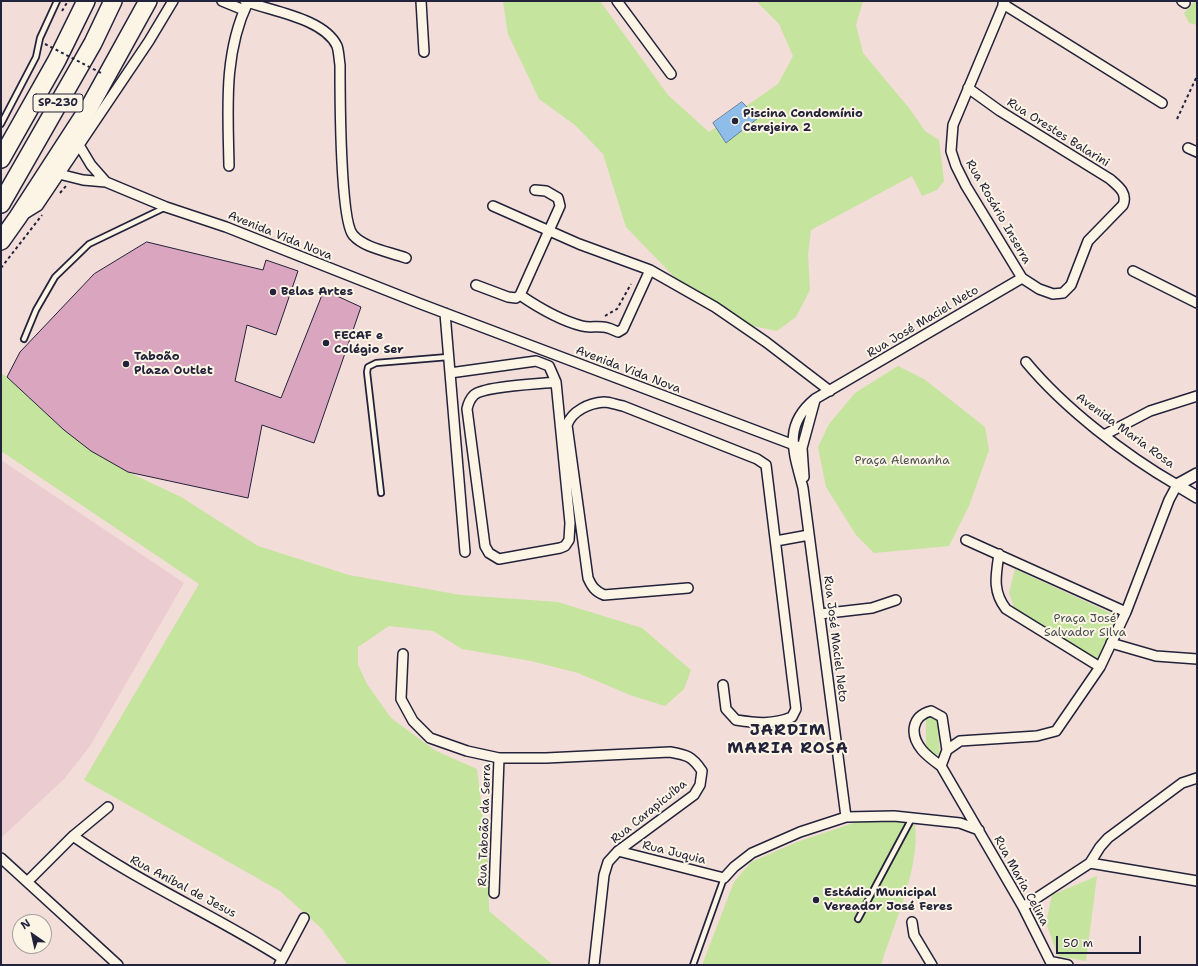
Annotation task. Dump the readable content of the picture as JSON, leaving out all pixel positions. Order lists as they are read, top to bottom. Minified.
{"streets":{"highway":["SP-230"],"street":["Rua Orestes Balarini","Rua Rosário Inserra","Avenida Vida Nova","Rua José Maciel Neto","Avenida Maria Rosa","Rua Carapicuíba","Rua Taboão da Serra","Rua Juquia","Rua Maria Celina","Rua Aníbal de Jesus"]},"crossings":[["Rua Orestes Balarini","Rua Rosário Inserra"],["Rua Orestes Balarini","Rua José Maciel Neto"],["Rua Rosário Inserra","Rua José Maciel Neto"],["Avenida Vida Nova","Rua José Maciel Neto"],["Rua Carapicuíba","Rua Taboão da Serra"],["Rua Carapicuíba","Rua Juquia"]],"districts":["JARDIM MARIA ROSA"],"parks":["Praça Alemanha","Praça José Salvador Silva"],"places":["Piscina Condomínio Cerejeira 2","Belas Artes","FECAF e Colégio Ser","Taboão Plaza Outlet","Estádio Municipal Vereador José Feres"],"scale_bar":"50 m","north":"top left"}
